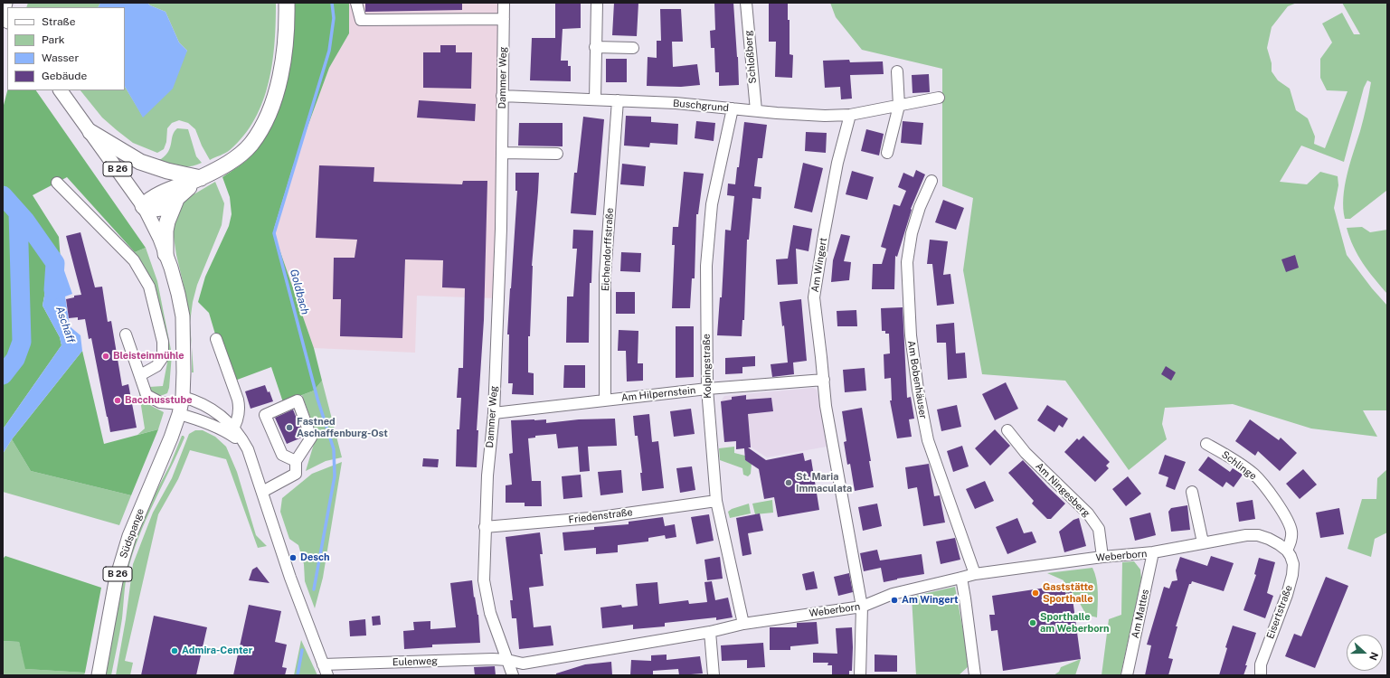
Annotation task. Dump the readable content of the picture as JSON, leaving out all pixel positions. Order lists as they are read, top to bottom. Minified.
{"streets":{"main road":["B 26","Südspange"],"street":["Schloßberg","Dammer Weg","Buschgrund","Eichendorffstraße","Am Wingert","Kolpingstraße","Am Bobenhäuser","Am Hilpernstein","Schlinge","Am Ningesberg","Friedenstraße","Weberborn","Eisertstraße","Am Mattes","Eulenweg"]},"crossings":[["Schloßberg","Buschgrund"],["Dammer Weg","Buschgrund"],["Dammer Weg","Am Hilpernstein"],["Dammer Weg","Friedenstraße"],["Dammer Weg","Weberborn"],["Dammer Weg","Eulenweg"],["Buschgrund","Eichendorffstraße"],["Buschgrund","Am Wingert"],["Buschgrund","Kolpingstraße"],["B 26","Südspange"],["Eichendorffstraße","Am Hilpernstein"],["Am Wingert","Am Hilpernstein"],["Am Wingert","Weberborn"],["Kolpingstraße","Am Hilpernstein"],["Kolpingstraße","Friedenstraße"],["Kolpingstraße","Weberborn"],["Am Bobenhäuser","Weberborn"],["Schlinge","Weberborn"],["Schlinge","Eisertstraße"],["Am Ningesberg","Weberborn"],["Weberborn","Eisertstraße"],["Weberborn","Am Mattes"],["Weberborn","Eulenweg"]],"water":["Goldbach","Aschaff"],"places":["Bleisteinmühle","Bacchusstube","Fastned Aschaffenburg-Ost","St. Maria Immaculata","Desch","Gaststätte Sporthalle","Am Wingert","Sporthalle am Weberborn","Admira-Center"],"legend":["Straße","Park","Wasser","Gebäude"],"north":"right"}
